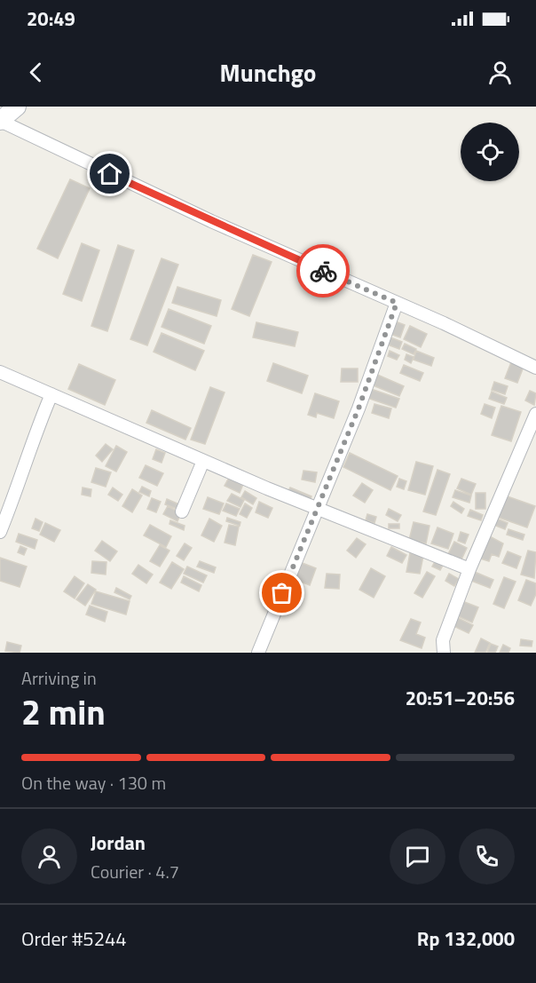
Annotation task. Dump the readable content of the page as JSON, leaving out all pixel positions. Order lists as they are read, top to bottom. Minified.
{"page":{"status":"20:49","header":"Munchgo","heading":["2 min","Arriving in","20:51–20:56"],"panel":["Jordan","Courier · 4.7","Order #5244","Rp 132,000"],"bar":"On the way · 130 m"}}
